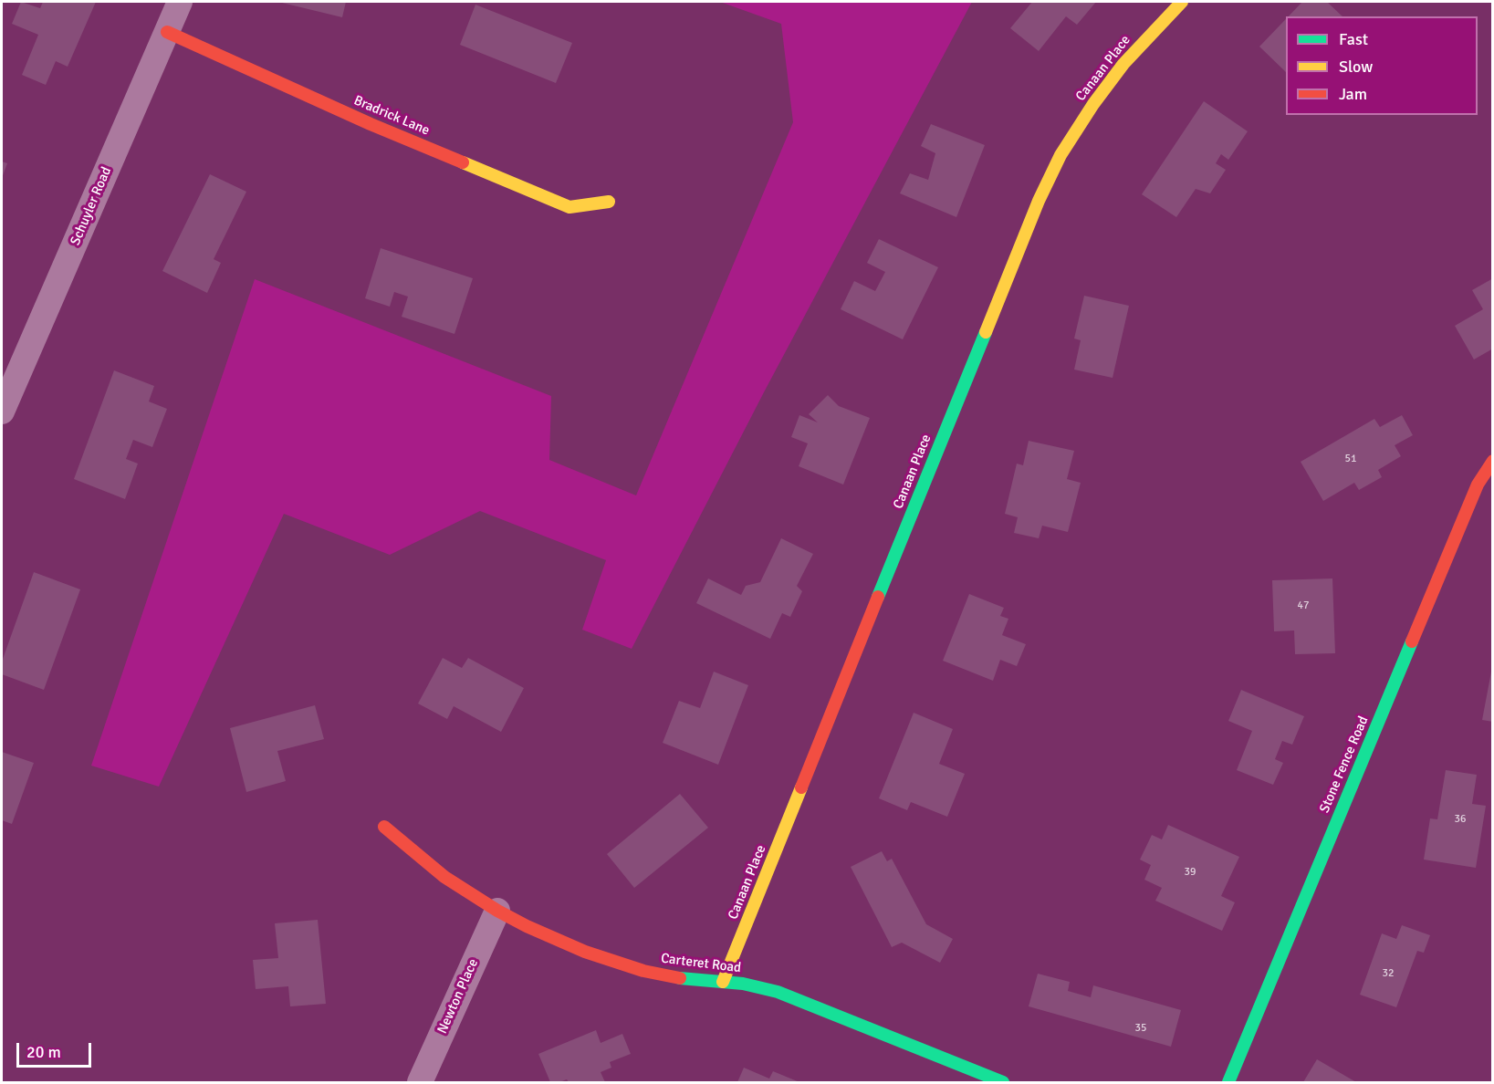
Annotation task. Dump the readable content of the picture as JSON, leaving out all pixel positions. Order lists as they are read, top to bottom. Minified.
{"streets":{"street":["Canaan Place","Bradrick Lane","Schuyler Road","Stone Fence Road","Carteret Road","Newton Place"]},"crossings":[["Canaan Place","Carteret Road"],["Bradrick Lane","Schuyler Road"],["Carteret Road","Newton Place"]],"house_numbers":["51","47","36","39","32","35"],"legend":["Fast","Slow","Jam"],"scale_bar":"20 m"}
